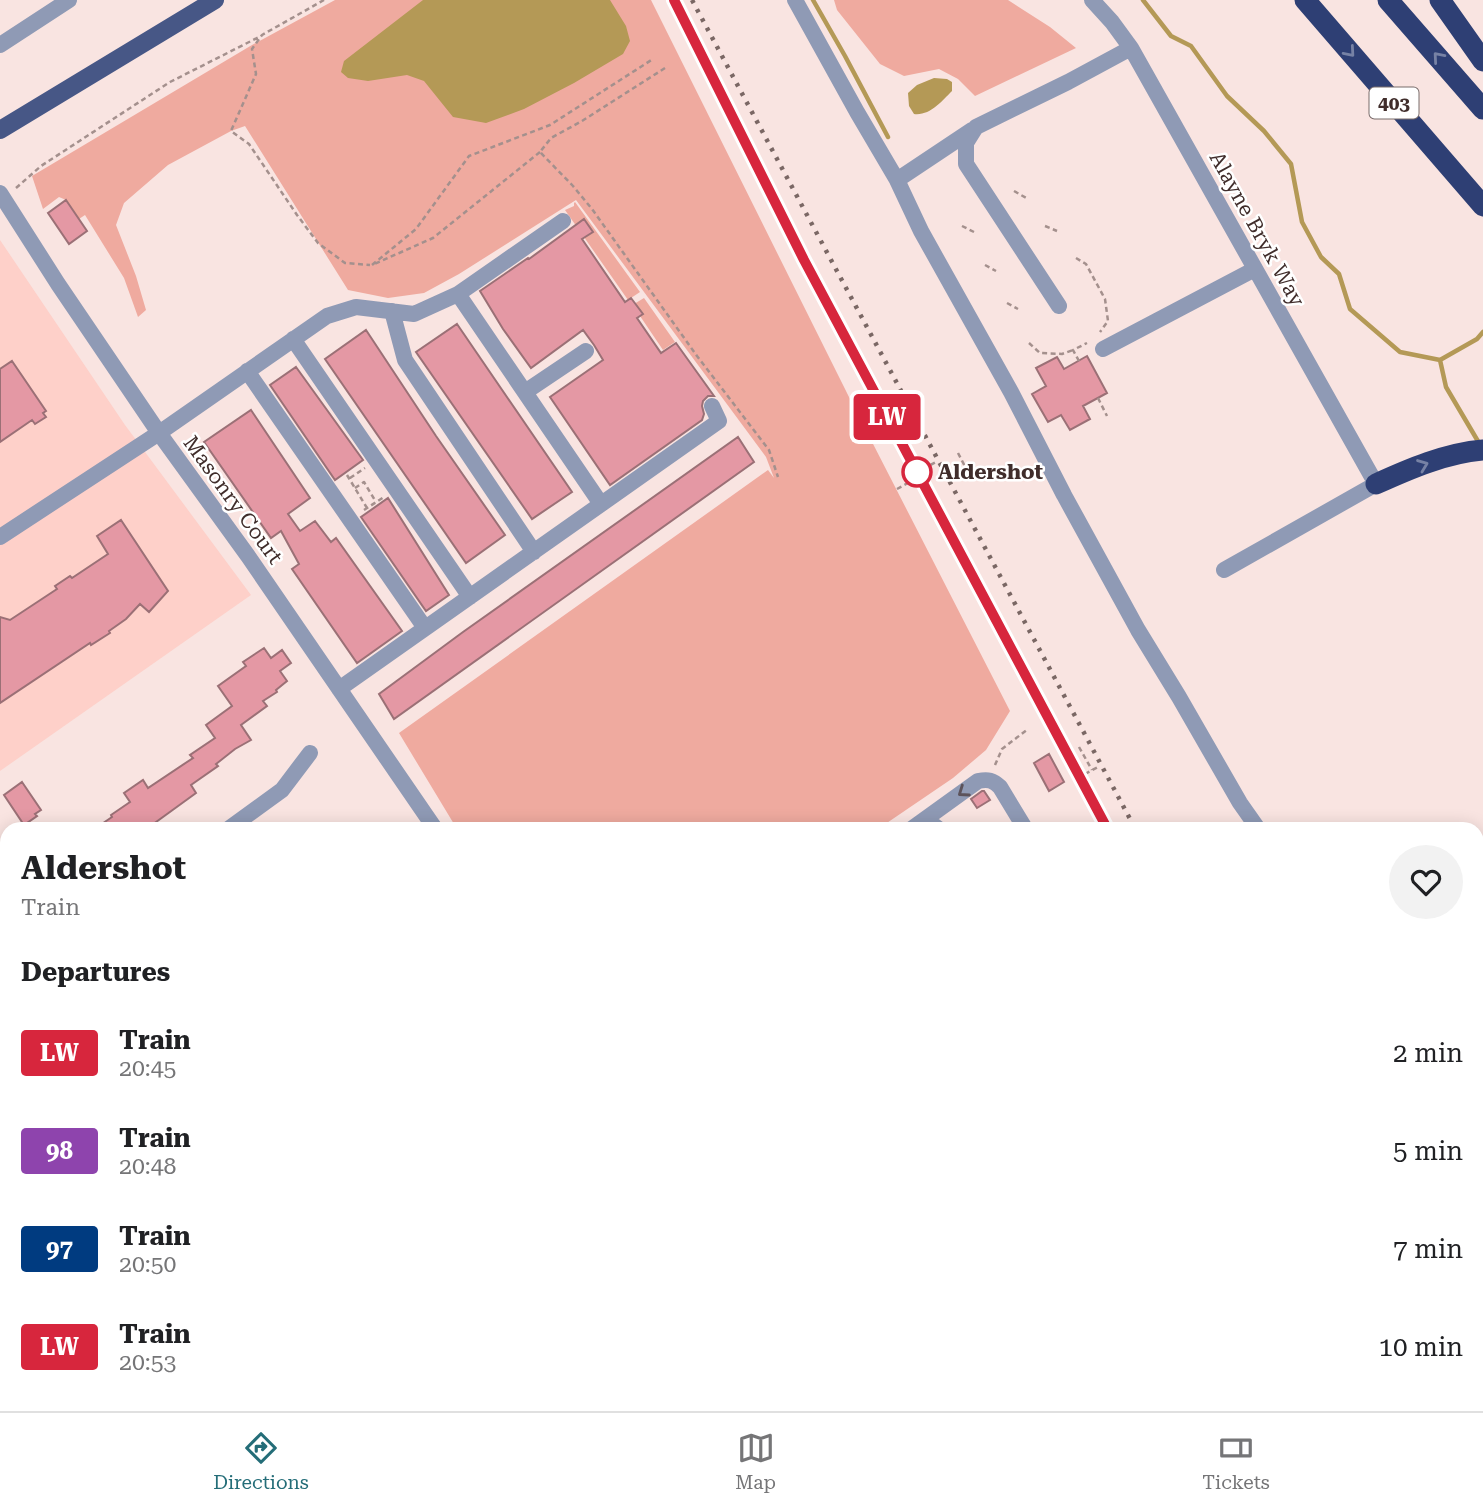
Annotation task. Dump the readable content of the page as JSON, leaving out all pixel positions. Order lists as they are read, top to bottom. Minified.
{"streets":{"highway":["403"],"street":["Alayne Bryk Way","Masonry Court"]},"places":["Aldershot"],"page":{"on_map":"LW","heading":[["Aldershot","Train"],"Departures"],"list":[{"mark":"LW","name":"Train","note":"20:45","value":"2 min"},{"mark":"98","name":"Train","note":"20:48","value":"5 min"},{"mark":"97","name":"Train","note":"20:50","value":"7 min"},{"mark":"LW","name":"Train","note":"20:53","value":"10 min"}],"tabs":["Directions","Map","Tickets"]}}
